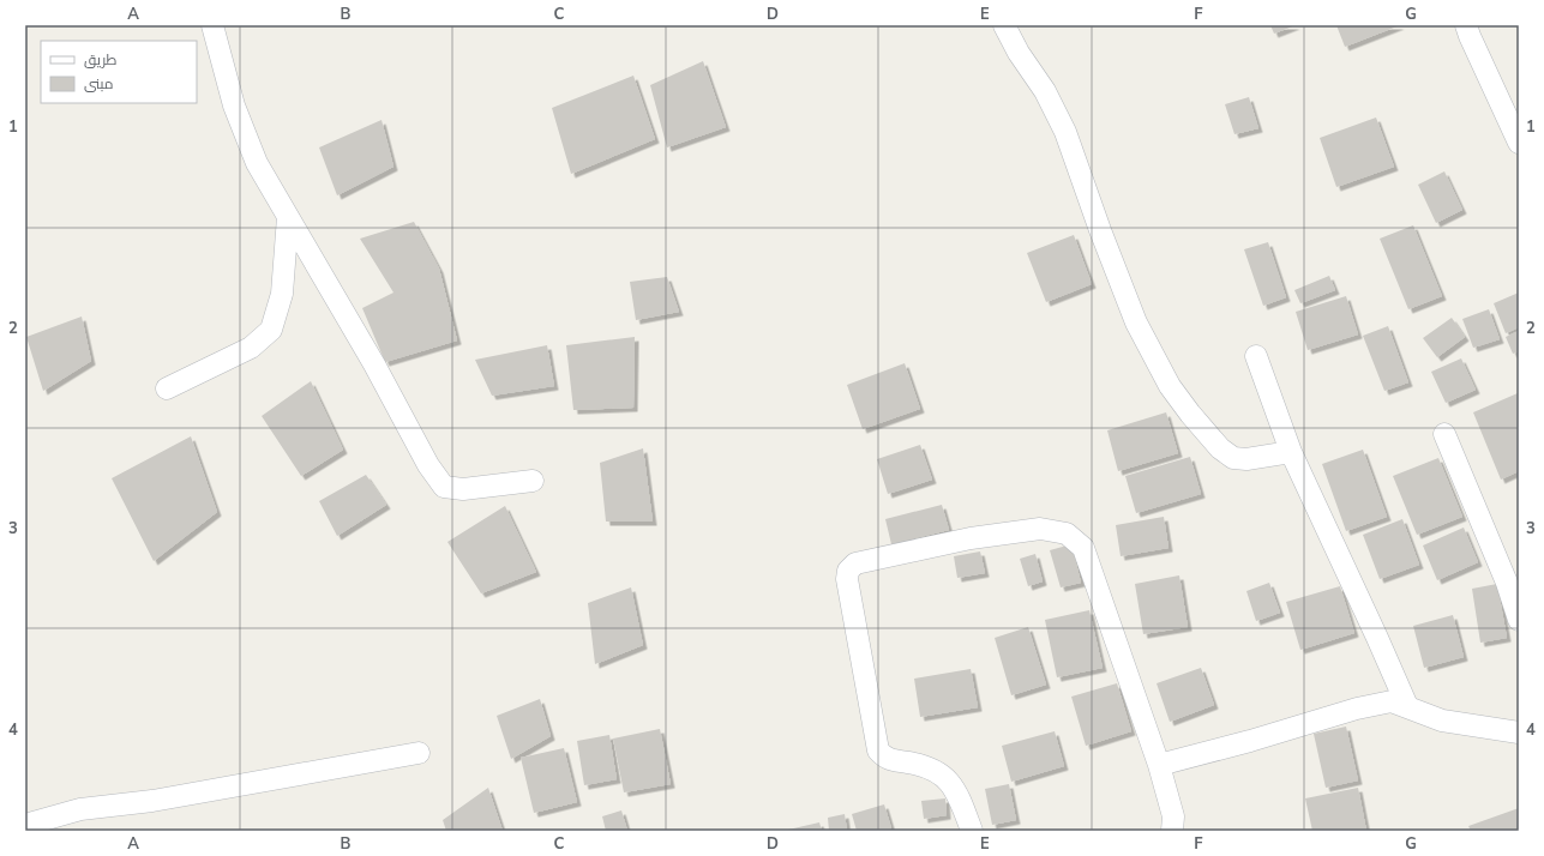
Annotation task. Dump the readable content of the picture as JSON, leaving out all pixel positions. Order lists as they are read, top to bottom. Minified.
{"legend":["طريق","مبنى"],"grid":{"columns":["A","B","C","D","E","F","G"],"rows":["1","2","3","4"]}}
